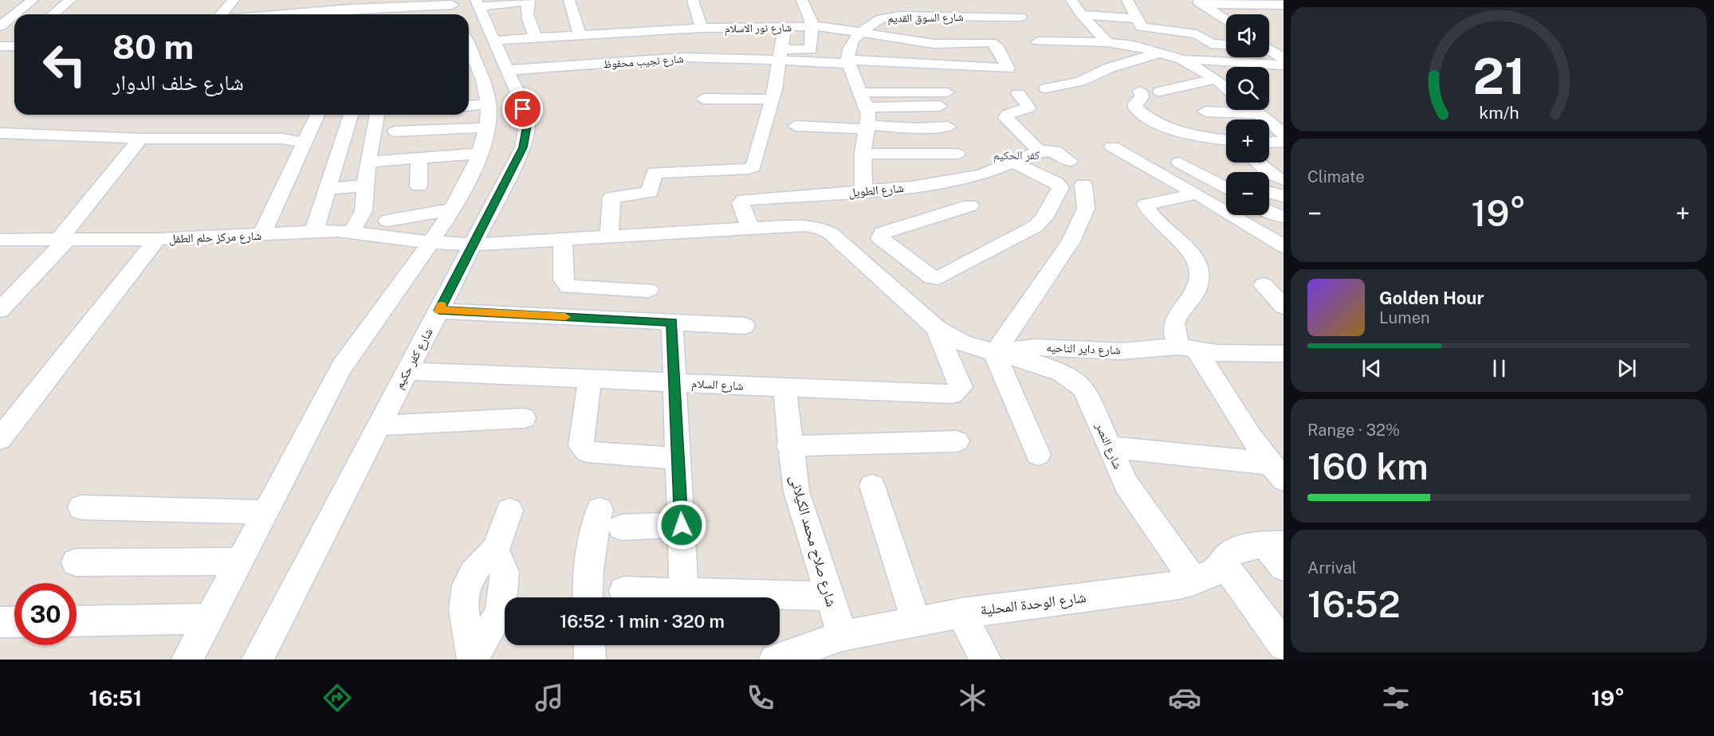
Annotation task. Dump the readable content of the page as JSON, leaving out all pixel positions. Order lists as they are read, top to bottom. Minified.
{"streets":{"street":["شارع السوق القديم","شارع نور الاسلام","شارع نجيب محفوظ","شارع الطويل","شارع مركز حلم الطفل","شارع داير الناحيه","شارع كفر حكيم","شارع السلام","شارع النصر","شارع صلاح محمد الكيلانى","شارع الوحدة المحلية"]},"crossings":[["شارع السوق القديم","شارع نور الاسلام"],["شارع نور الاسلام","شارع كفر حكيم"],["شارع نجيب محفوظ","شارع كفر حكيم"],["شارع الطويل","شارع مركز حلم الطفل"],["شارع مركز حلم الطفل","شارع كفر حكيم"],["شارع مركز حلم الطفل","شارع السلام"],["شارع داير الناحيه","شارع النصر"],["شارع كفر حكيم","شارع السلام"],["شارع السلام","شارع صلاح محمد الكيلانى"],["شارع النصر","شارع الوحدة المحلية"],["شارع صلاح محمد الكيلانى","شارع الوحدة المحلية"]],"districts":["كفر الحكيم"],"page":{"map_buttons":["+","−"],"turn":["80 m","شارع خلف الدوار"],"tile":["Climate",["Range · 32%","160 km"],["Arrival","16:52"]],"heat":["−","19°","+"],"song":["Golden Hour","Lumen"],"limit":"30","trip":"16:52 · 1 min · 320 m","tabs":["16:51","19°"],"gauge":["21","km/h"]}}
